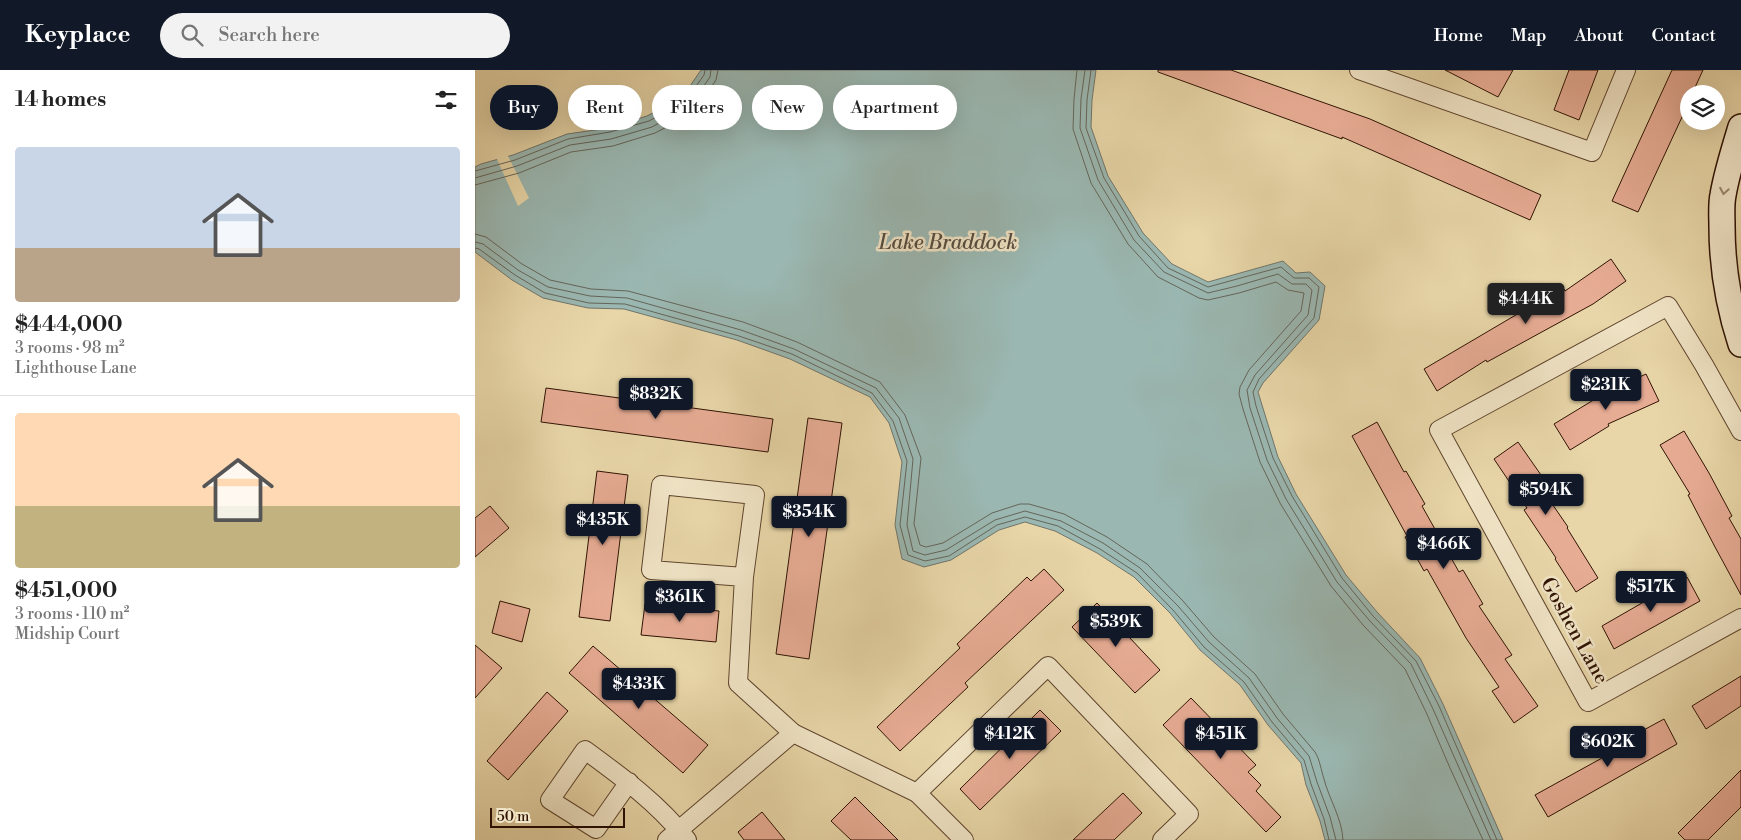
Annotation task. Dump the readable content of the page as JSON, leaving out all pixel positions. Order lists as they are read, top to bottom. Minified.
{"streets":{"street":["Goshen Lane"]},"water":["Lake Braddock"],"scale_bar":"50 m","page":{"header":"Keyplace","search":"Search here","nav":["Home","Map","About","Contact"],"heading":"14 homes","chip":["Buy","Rent","Filters","New","Apartment"],"list":[{"name":"$444,000","note":"3 rooms · 98 m² · Lighthouse Lane"},{"name":"$451,000","note":"3 rooms · 110 m² · Midship Court"}],"price":["$444K","$231K","$832K","$594K","$354K","$435K","$466K","$517K","$361K","$539K","$433K","$412K","$451K","$602K"],"scale":"50 m"}}
